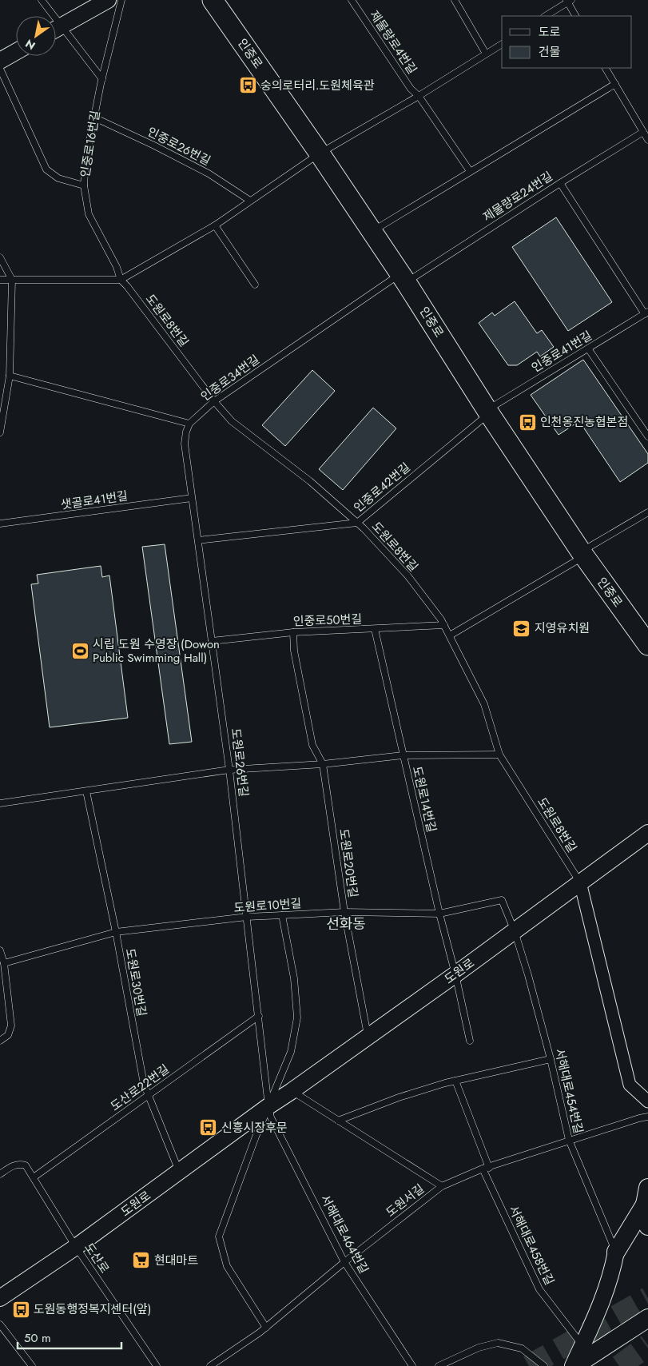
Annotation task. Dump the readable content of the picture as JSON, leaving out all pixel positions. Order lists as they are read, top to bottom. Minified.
{"streets":{"main road":["인중로"],"street":["도원로"],"lane":["제물량로4번길","인중로16번길","인중로26번길","제물량로24번길","도원로8번길","인중로41번길","인중로34번길","인중로42번길","샛골로41번길","인중로50번길","도원로26번길","도원로14번길","도원로20번길","도원로10번길","도원로30번길","도산로22번길","서해대로454번길","도원서길","서해대로464번길","서해대로458번길","도산로"]},"crossings":[["인중로","제물량로24번길"],["인중로","인중로41번길"],["인중로","인중로34번길"],["인중로","인중로42번길"],["인중로16번길","인중로26번길"],["제물량로24번길","인중로34번길"],["도원로8번길","인중로34번길"],["도원로8번길","인중로42번길"],["도원로8번길","인중로50번길"],["도원로8번길","도원로"],["인중로41번길","인중로42번길"],["인중로34번길","도원로26번길"],["인중로42번길","도원로26번길"],["샛골로41번길","도원로26번길"],["인중로50번길","도원로26번길"],["인중로50번길","도원로14번길"],["도원로26번길","도원로10번길"],["도원로26번길","도원로"],["도원로26번길","도산로22번길"],["도원로26번길","서해대로464번길"],["도원로14번길","도원로10번길"],["도원로14번길","도원로"],["도원로20번길","도원로10번길"],["도원로20번길","도원로"],["도원로10번길","도원로"],["도원로10번길","도원로30번길"],["도원로10번길","서해대로454번길"],["도원로","도원로30번길"],["도원로","서해대로454번길"],["도원로","서해대로464번길"],["도원로","도산로"],["도원로30번길","도산로22번길"],["도산로22번길","도산로"],["서해대로454번길","도원서길"],["도원서길","서해대로464번길"],["도원서길","서해대로458번길"]],"districts":["선화동"],"places":{"bus stop":["숭의로터리.도원체육관","인천옹진농협본점","신흥시장후문","도원동행정복지센터(앞)"],"school or university":["지영유치원"],"sports":["시립 도원 수영장 (Dowon Public Swimming Hall)"],"supermarket":["현대마트"]},"legend":["도로","건물"],"scale_bar":"50 m","north":"bottom left"}
